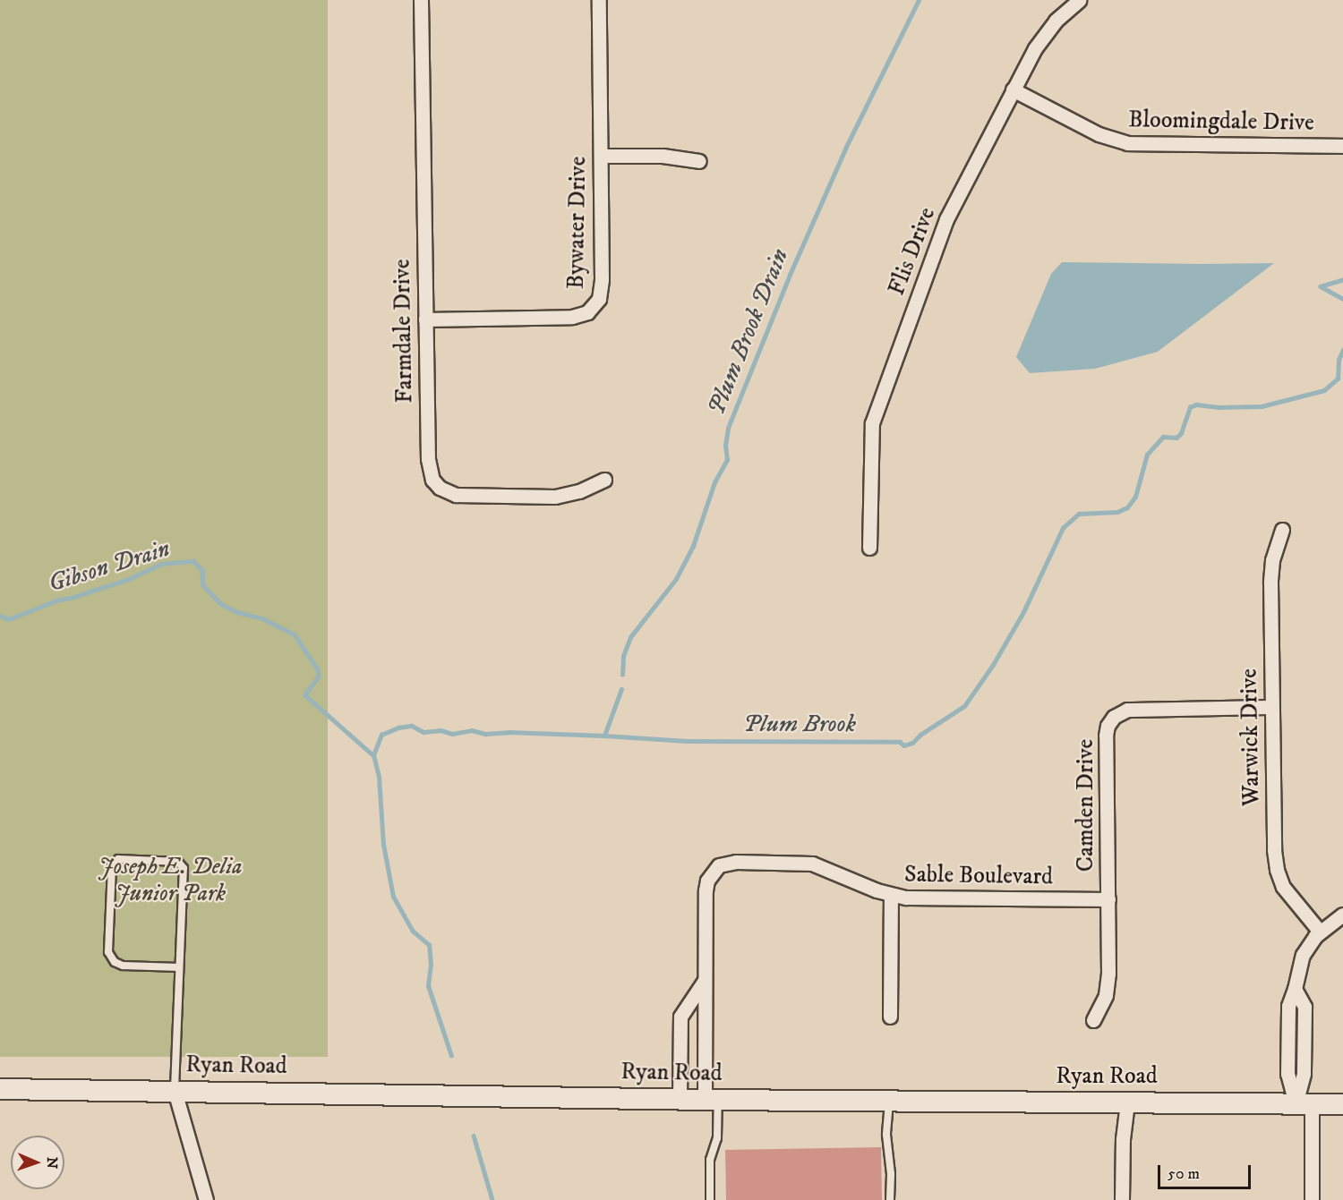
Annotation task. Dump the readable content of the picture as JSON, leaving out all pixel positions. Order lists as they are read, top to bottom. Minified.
{"streets":{"main road":["Ryan Road"],"street":["Bloomingdale Drive","Bywater Drive","Flis Drive","Farmdale Drive","Warwick Drive","Camden Drive","Sable Boulevard"]},"crossings":[["Bloomingdale Drive","Flis Drive"],["Bywater Drive","Farmdale Drive"],["Warwick Drive","Camden Drive"],["Camden Drive","Sable Boulevard"],["Sable Boulevard","Ryan Road"]],"water":["Plum Brook Drain","Gibson Drain","Plum Brook"],"parks":["Joseph E. Delia Junior Park"],"scale_bar":"50 m","north":"right"}
